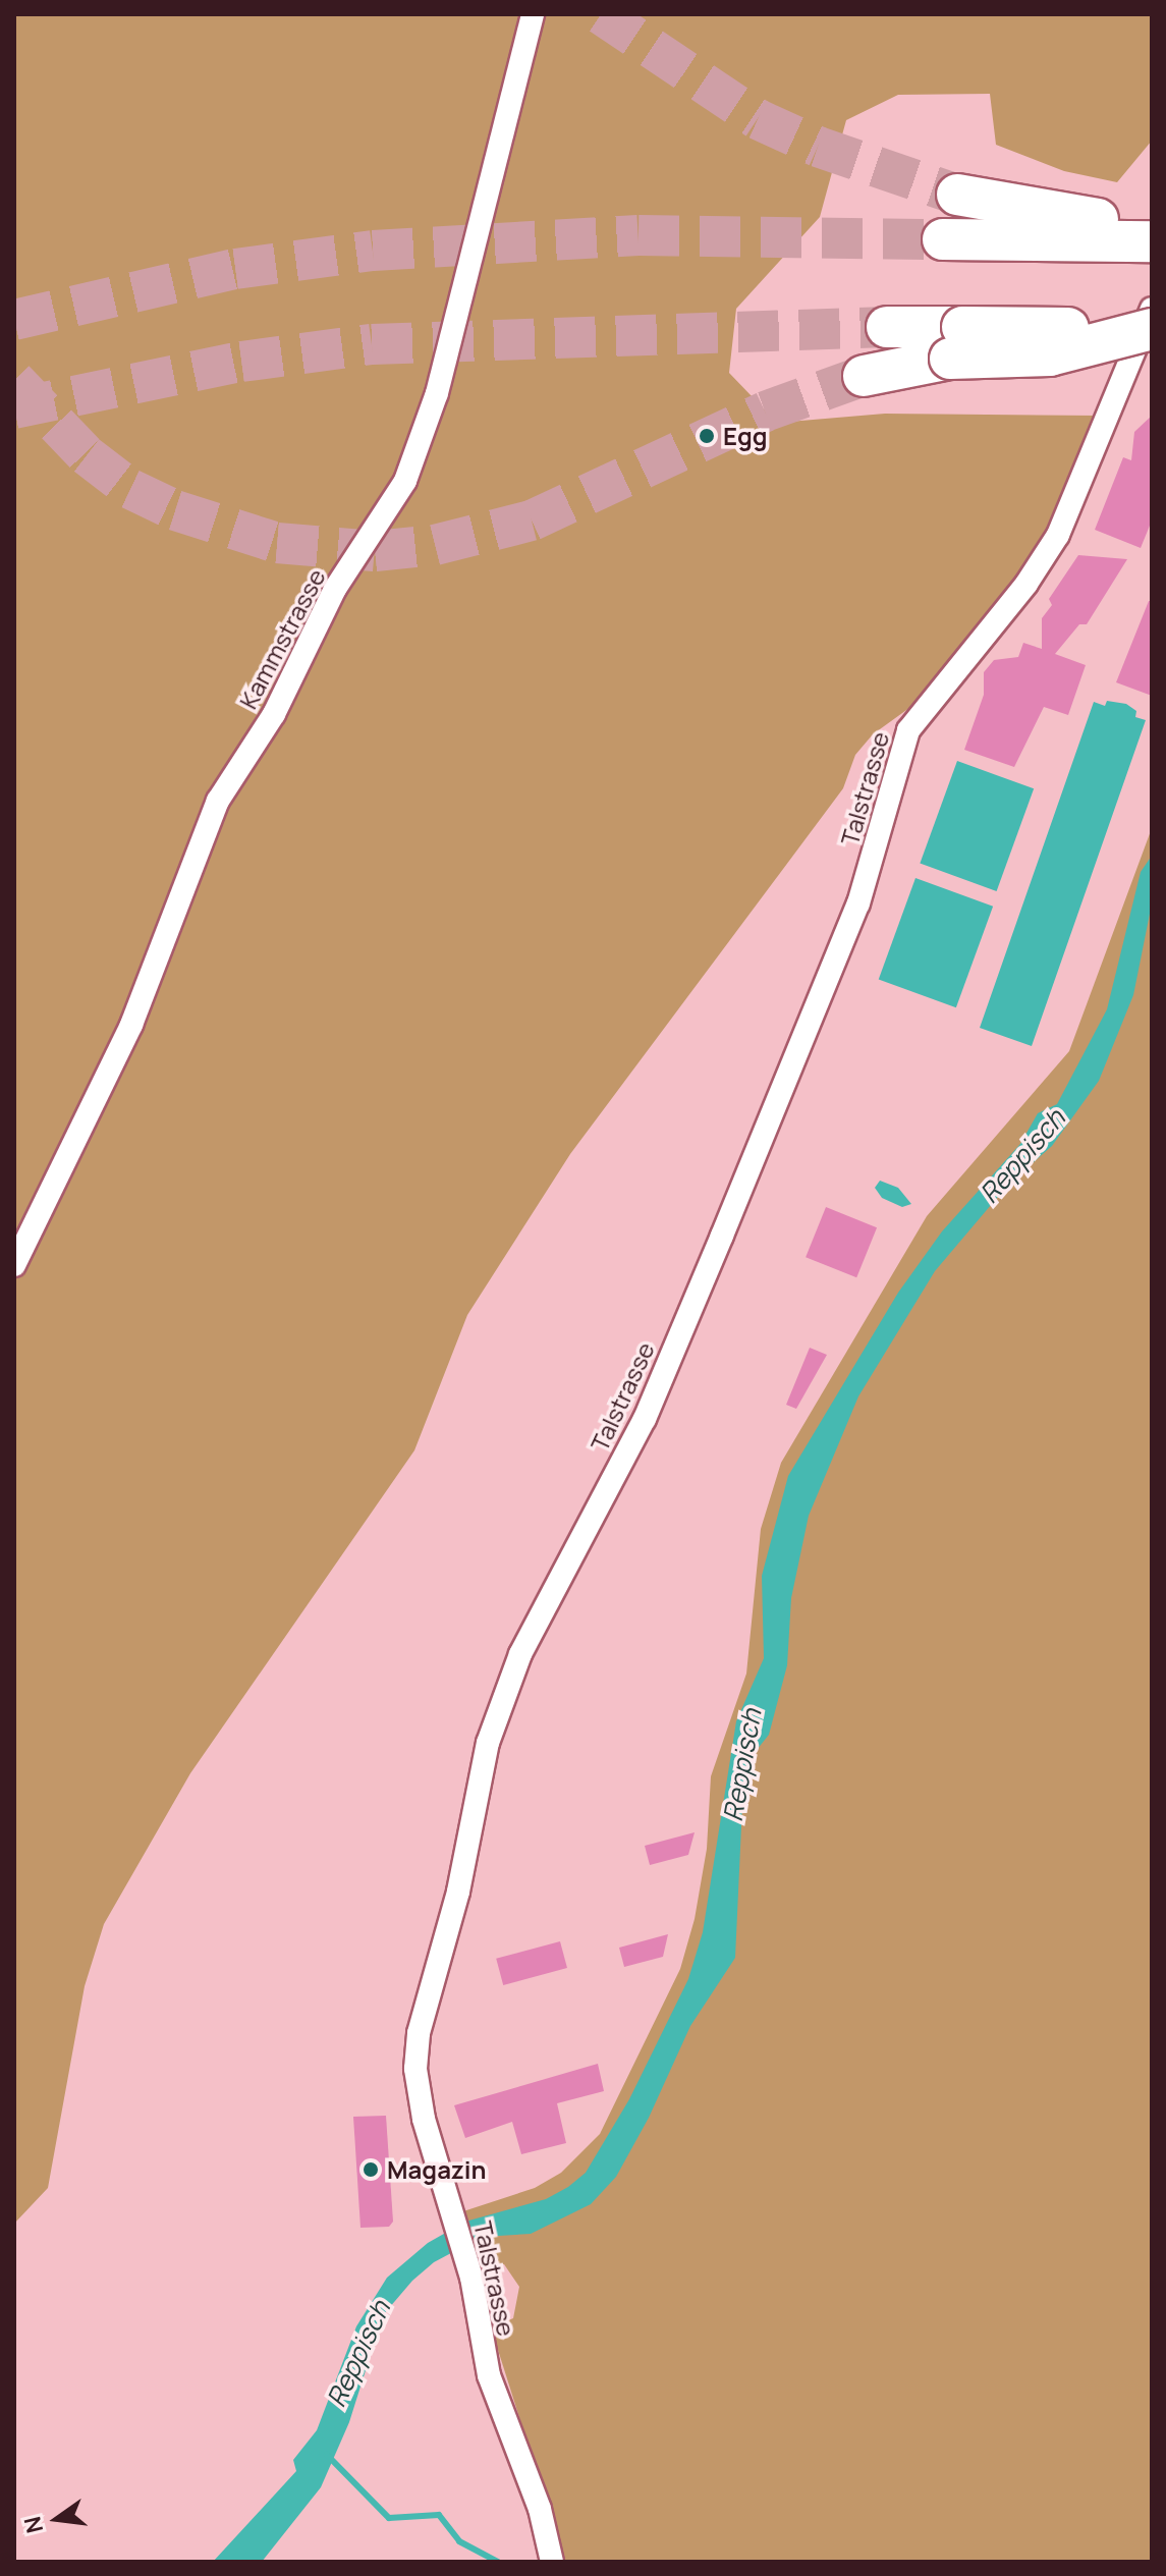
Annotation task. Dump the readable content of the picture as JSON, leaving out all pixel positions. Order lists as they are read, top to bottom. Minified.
{"streets":{"street":["Kammstrasse","Talstrasse"]},"water":["Reppisch"],"places":["Egg","Magazin"],"north":"left"}
